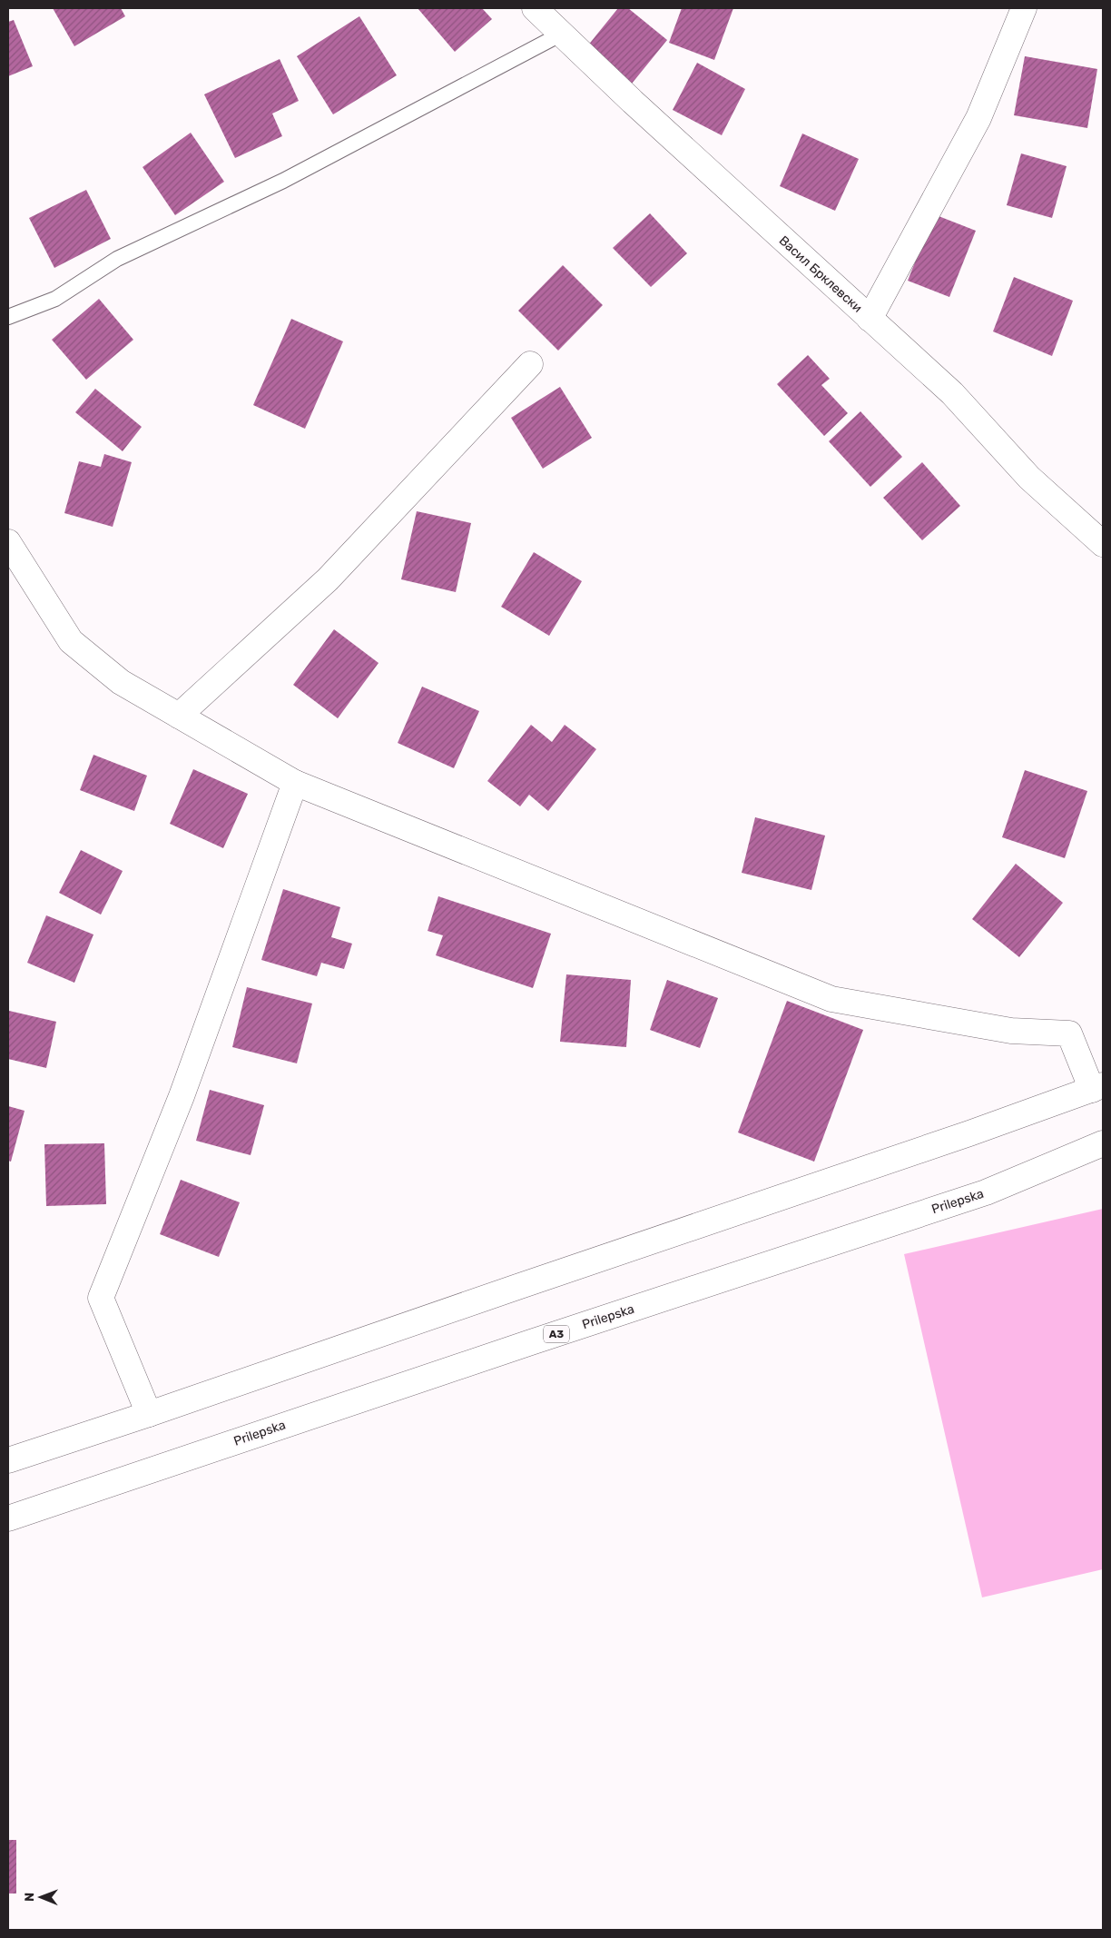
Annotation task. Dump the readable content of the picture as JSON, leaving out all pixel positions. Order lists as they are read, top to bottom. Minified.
{"streets":{"street":["Васил Брклевски","Prilepska","A3"]},"north":"left"}
